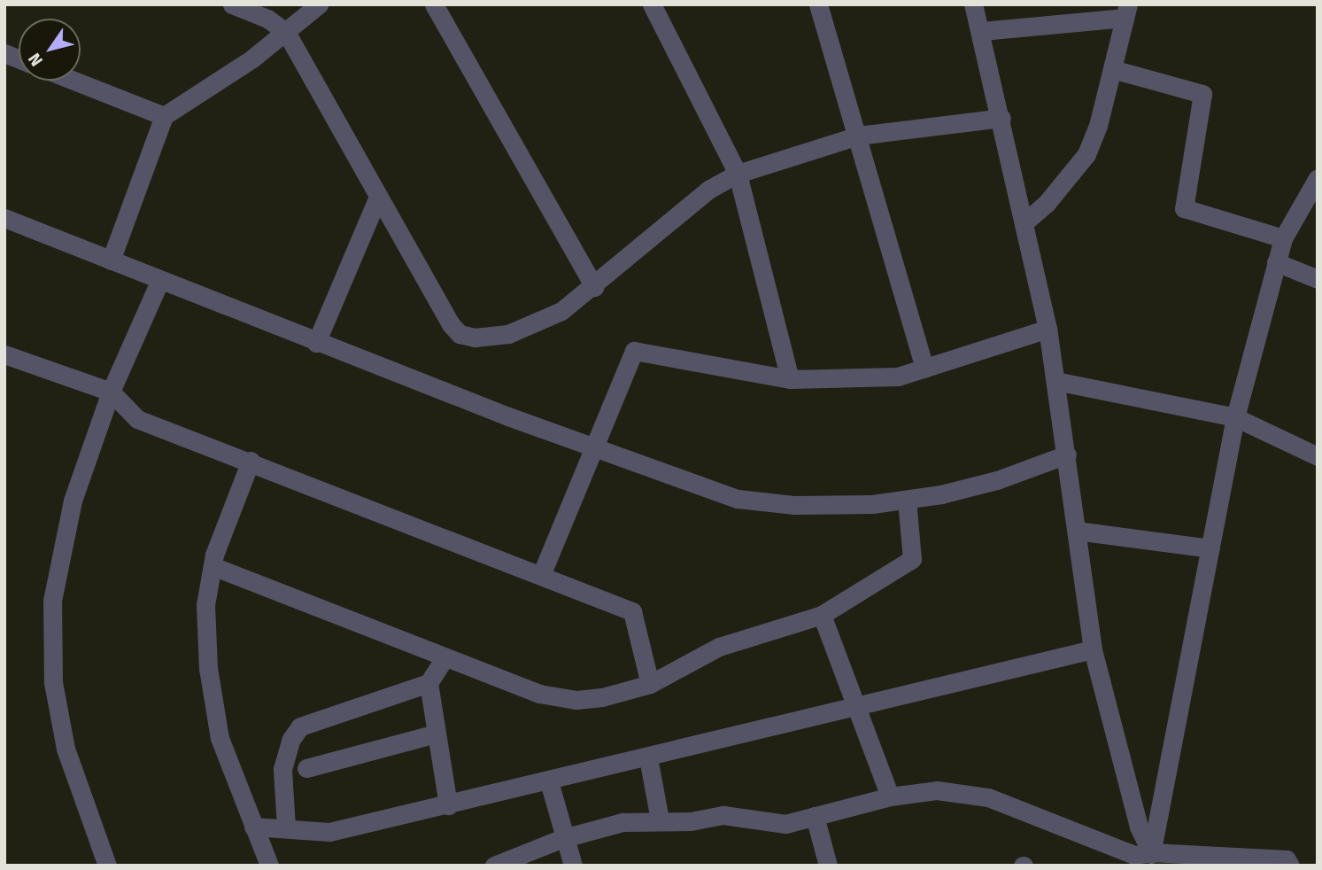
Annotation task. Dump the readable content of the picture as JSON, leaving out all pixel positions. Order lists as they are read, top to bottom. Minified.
{"north":"bottom left"}
